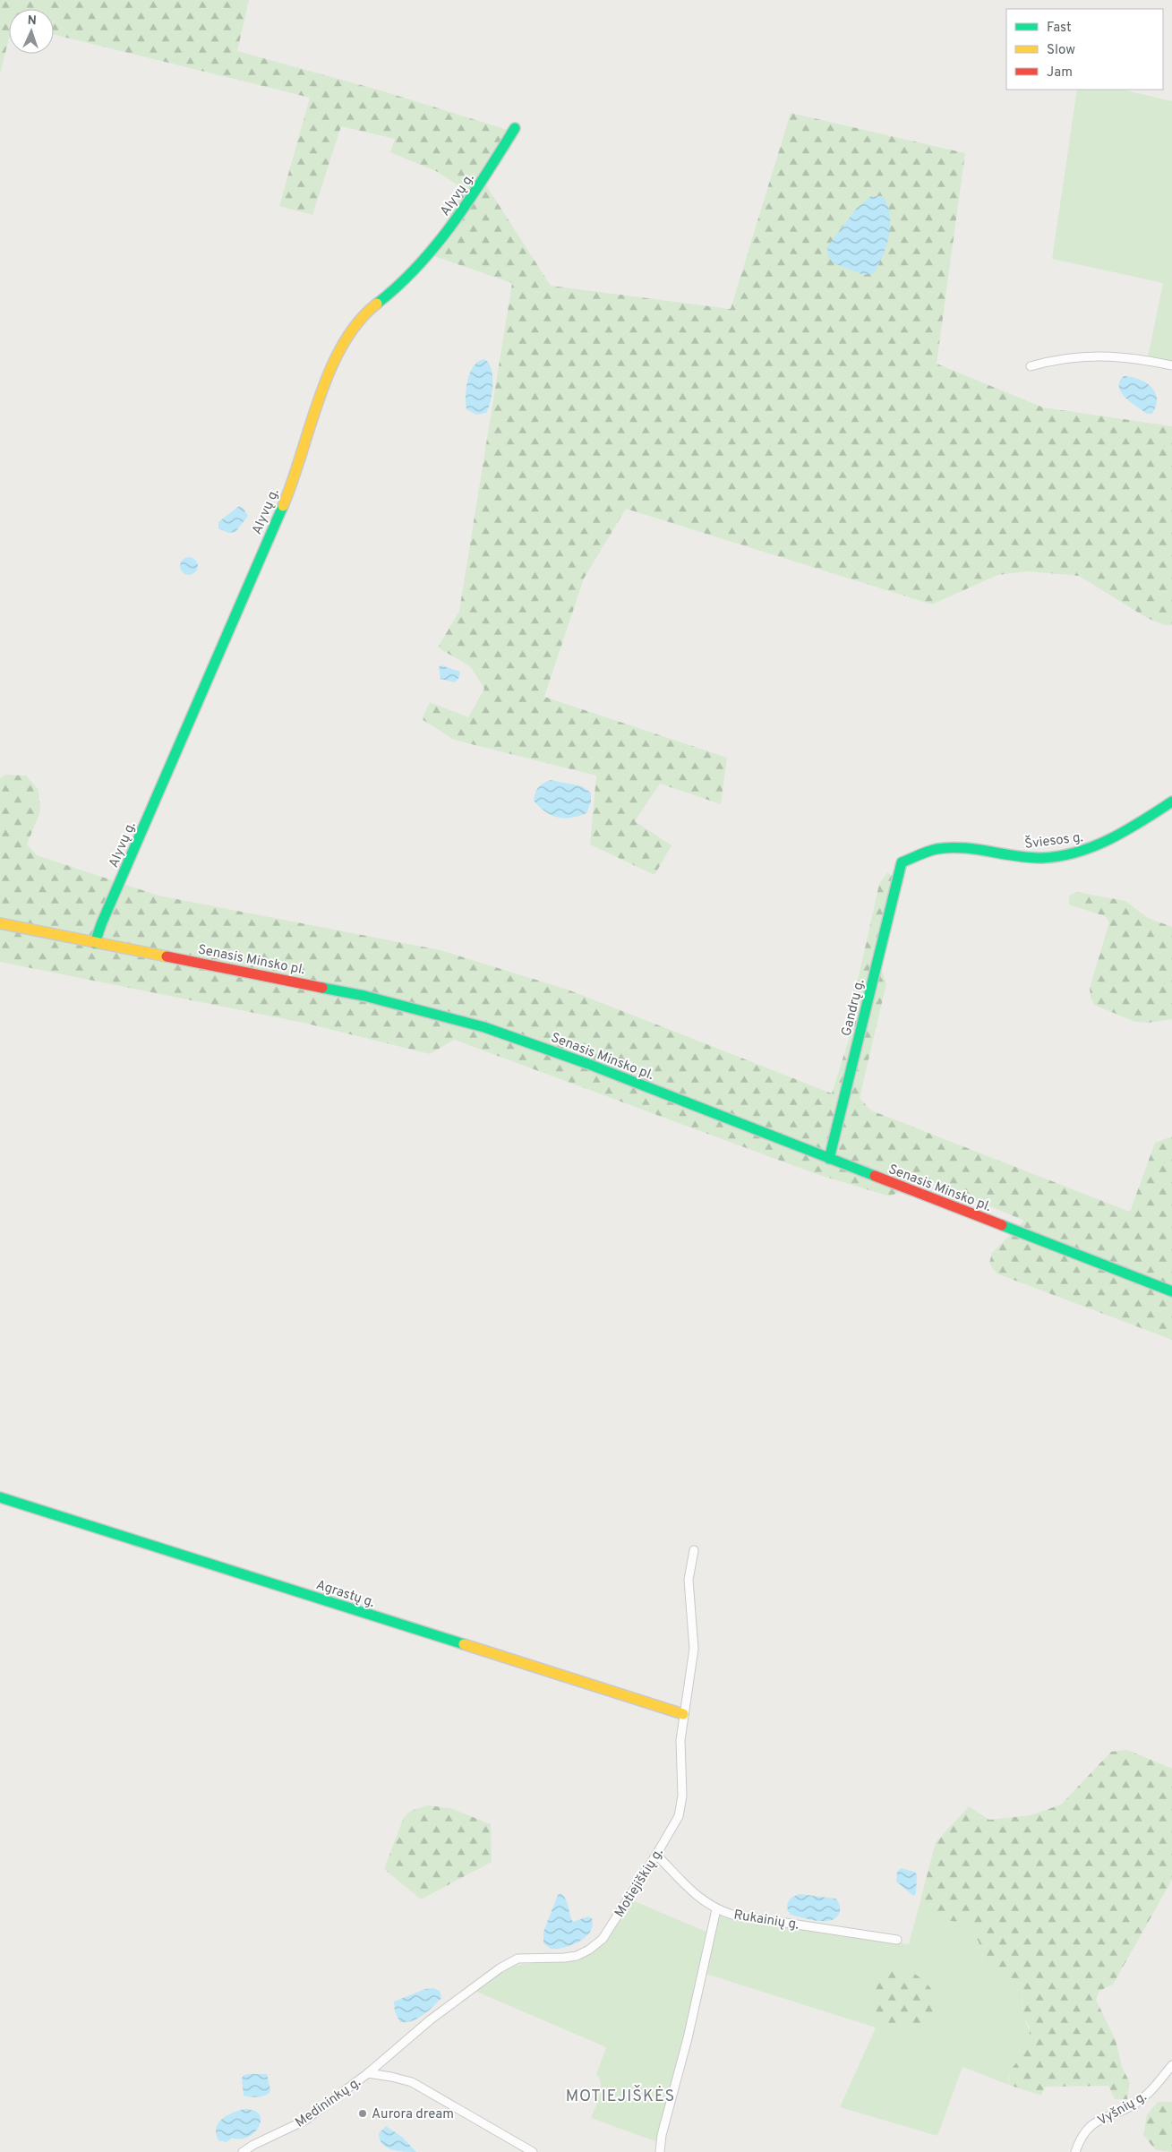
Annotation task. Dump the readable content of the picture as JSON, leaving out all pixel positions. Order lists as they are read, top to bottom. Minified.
{"streets":{"street":["Alyvų g.","Šviesos g.","Senasis Minsko pl.","Gandrų g.","Agrastų g.","Motiejiškių g.","Rukainių g.","Medininkų g.","Vyšnių g."]},"crossings":[["Alyvų g.","Senasis Minsko pl."],["Šviesos g.","Gandrų g."],["Senasis Minsko pl.","Gandrų g."],["Agrastų g.","Motiejiškių g."],["Motiejiškių g.","Rukainių g."],["Motiejiškių g.","Medininkų g."]],"districts":["MOTIEJIŠKĖS"],"places":["Aurora dream"],"legend":["Fast","Slow","Jam"],"north":"top"}
